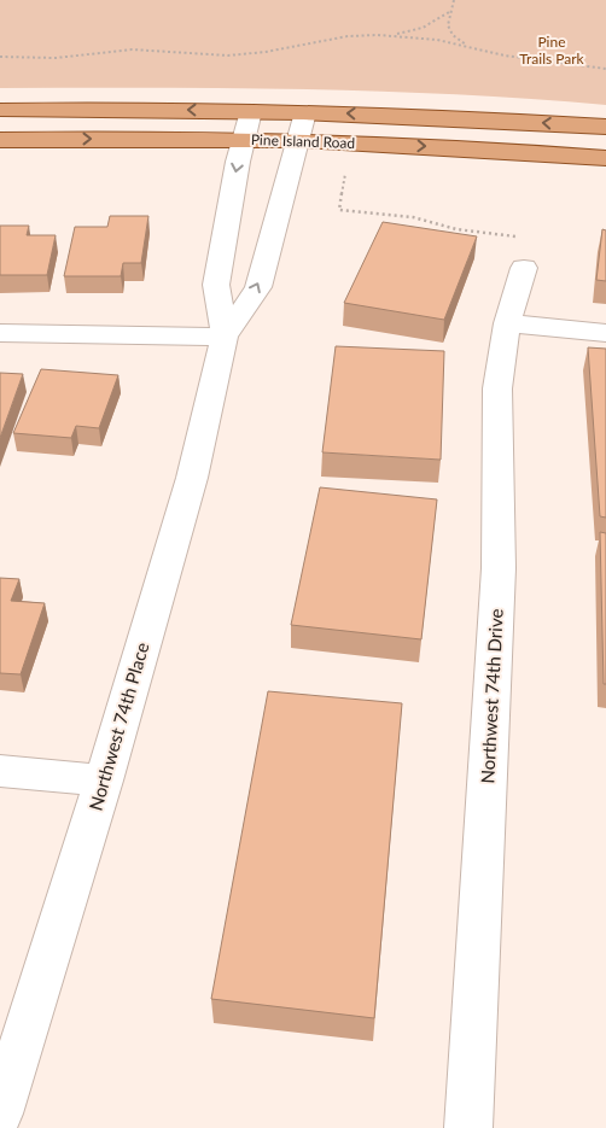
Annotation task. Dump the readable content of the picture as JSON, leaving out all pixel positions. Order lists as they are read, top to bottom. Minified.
{"streets":{"main road":["Pine Island Road"],"street":["Northwest 74th Drive","Northwest 74th Place"]},"crossings":[["Pine Island Road","Northwest 74th Place"]],"parks":["Pine Trails Park"]}
